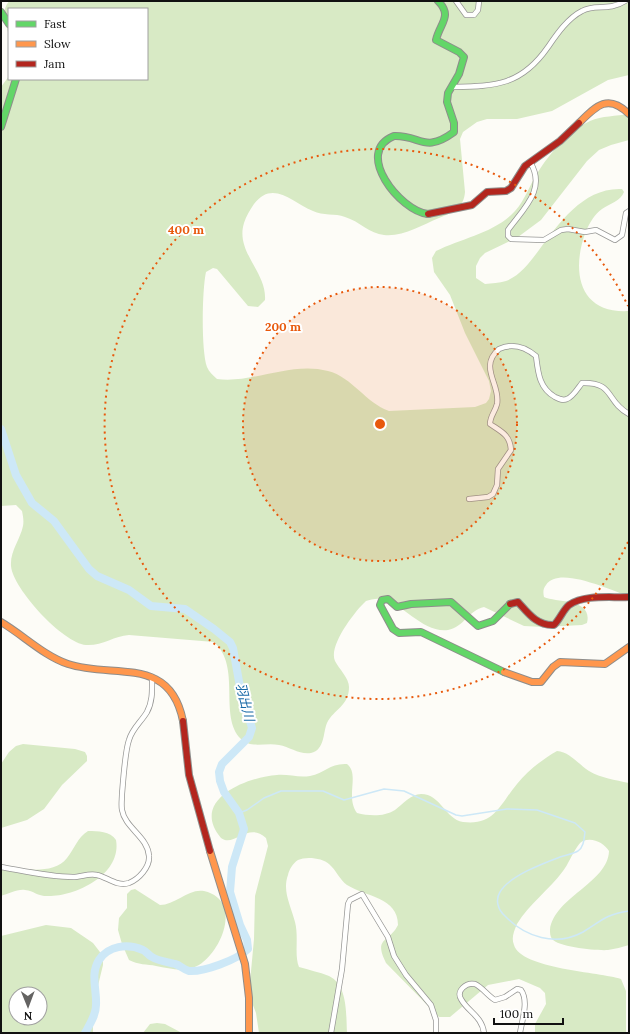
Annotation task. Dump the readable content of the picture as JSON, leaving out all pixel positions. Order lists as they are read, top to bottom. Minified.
{"water":["羽出川"],"legend":["Fast","Slow","Jam"],"scale_bar":"100 m","north":"bottom","rings":["400 m","200 m"]}
